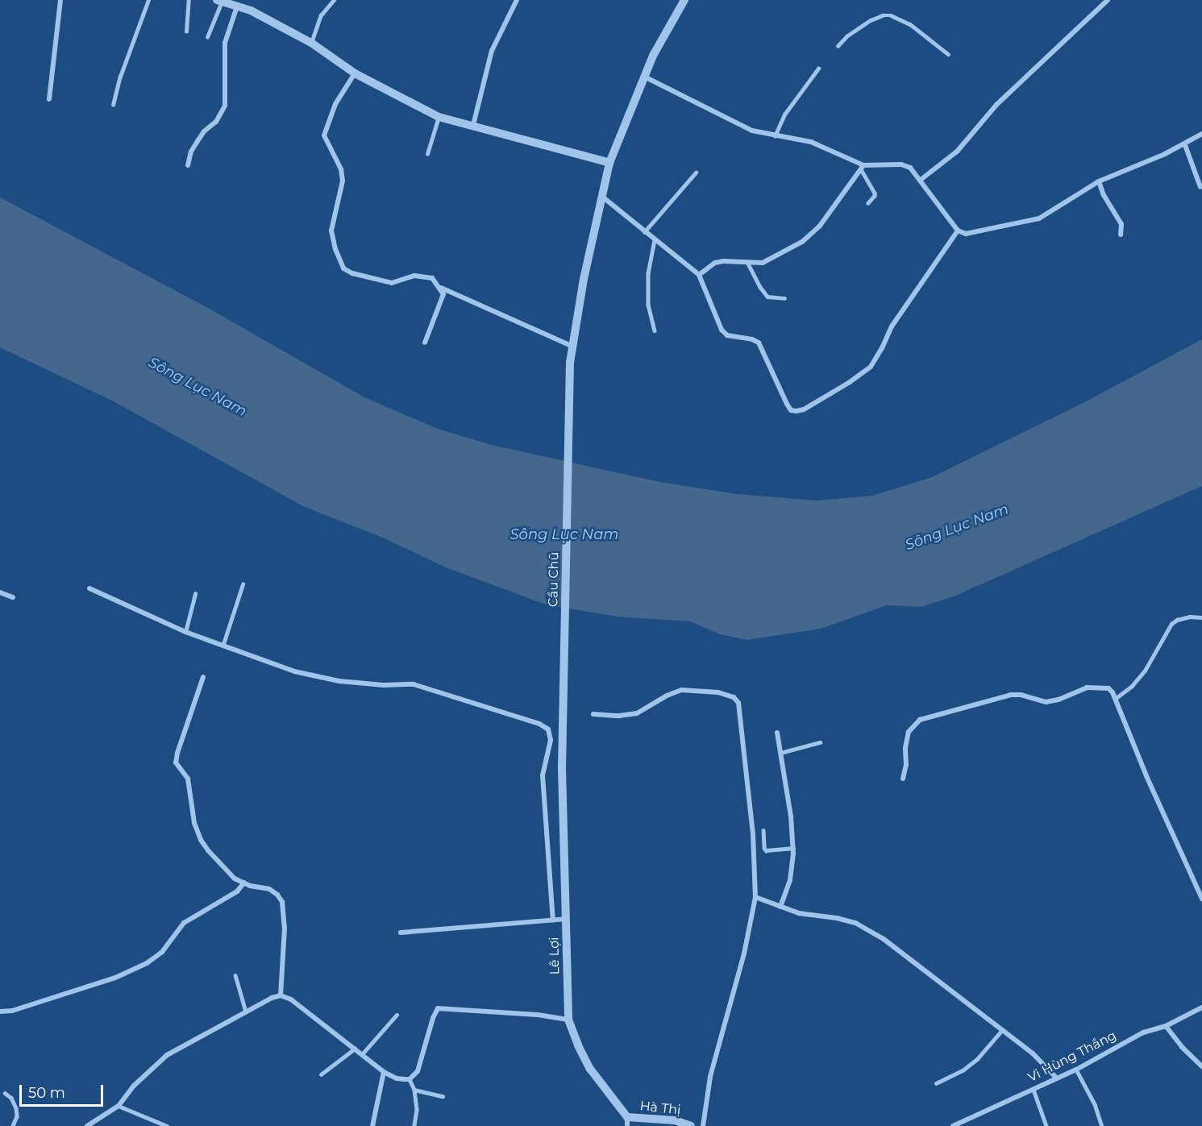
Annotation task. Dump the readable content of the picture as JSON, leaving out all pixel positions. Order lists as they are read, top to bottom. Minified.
{"streets":{"street":["Cầu Chũ","Lê Lợi","Vi Hùng Thắng","Hà Thị"]},"crossings":[["Cầu Chũ","Lê Lợi"],["Lê Lợi","Hà Thị"]],"water":["Sông Lục Nam"],"scale_bar":"50 m"}
